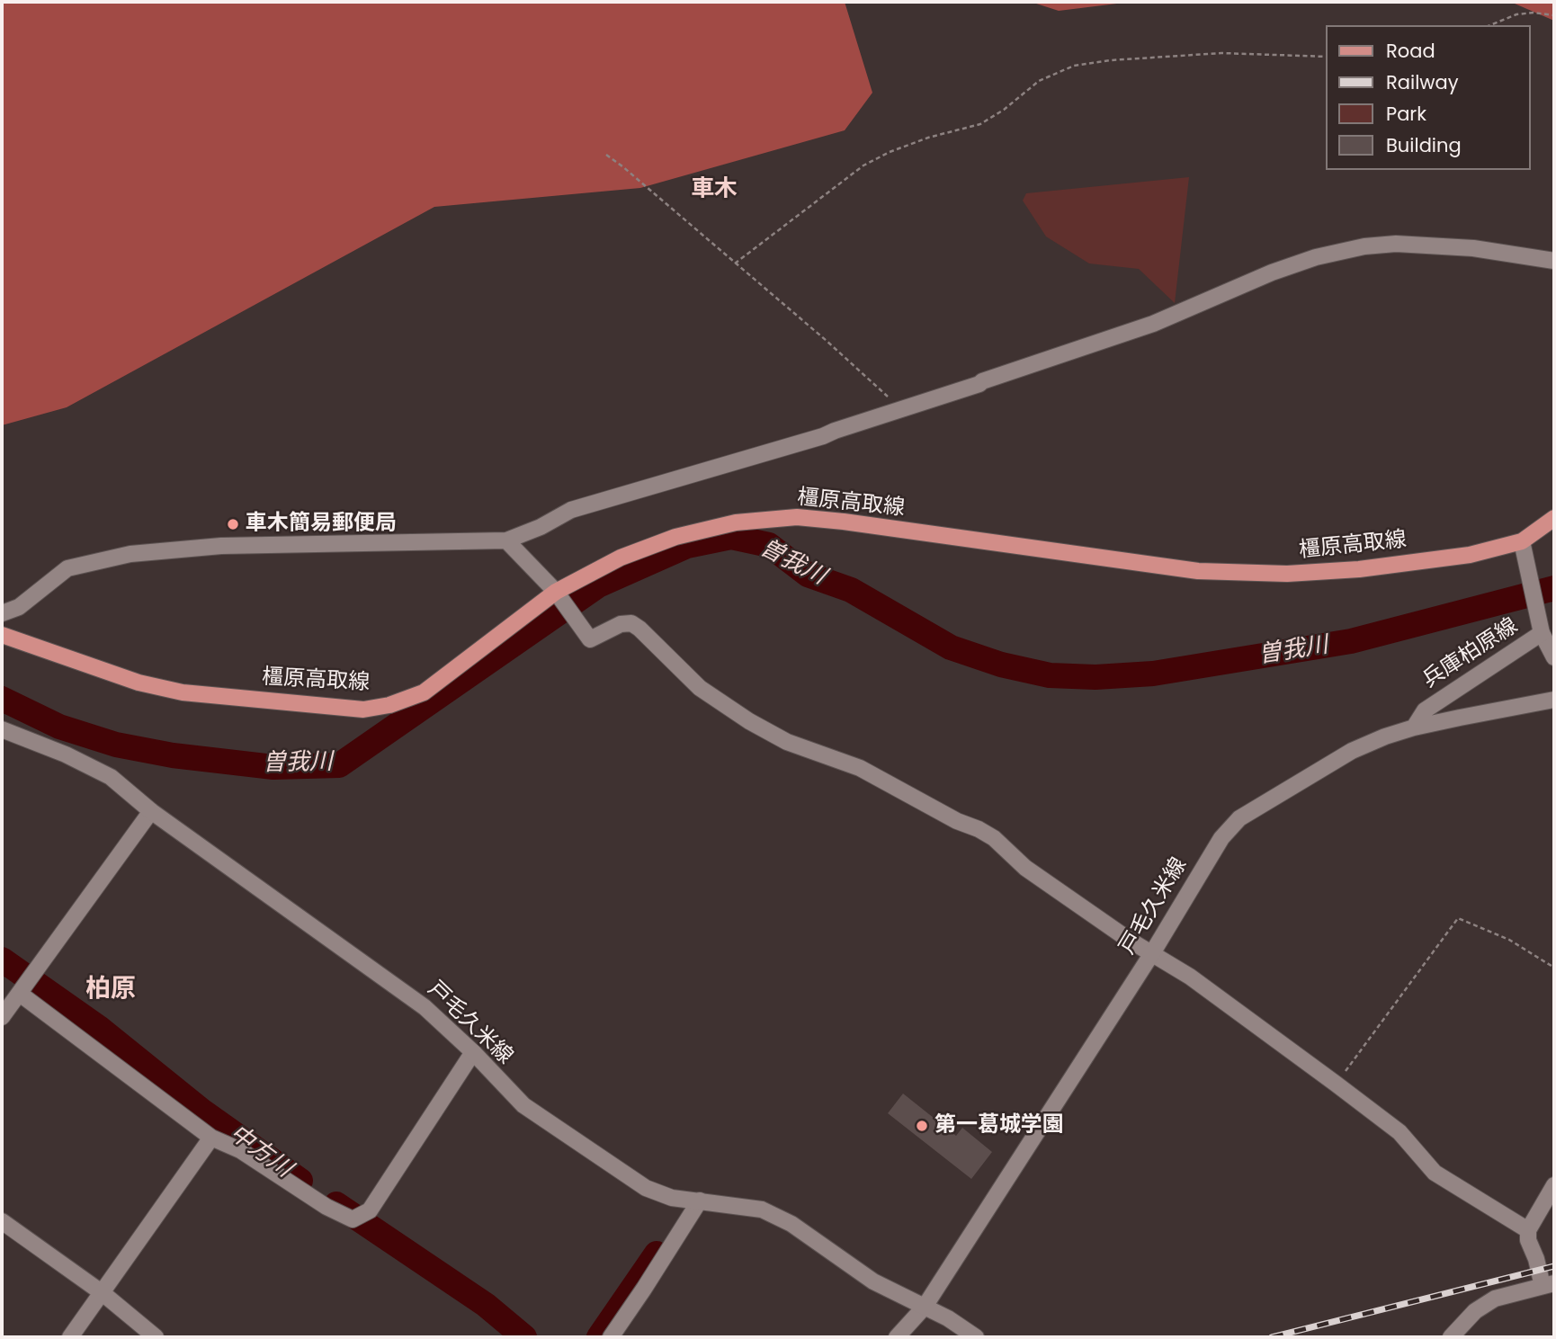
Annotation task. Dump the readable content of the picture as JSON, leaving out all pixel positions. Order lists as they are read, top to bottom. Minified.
{"streets":{"main road":["橿原高取線"],"street":["兵庫柏原線","戸毛久米線"]},"crossings":[["橿原高取線","兵庫柏原線"],["兵庫柏原線","戸毛久米線"]],"districts":["車木","柏原"],"water":["曽我川","中方川"],"places":["車木簡易郵便局","第一葛城学園"],"legend":["Road","Railway","Park","Building"]}
